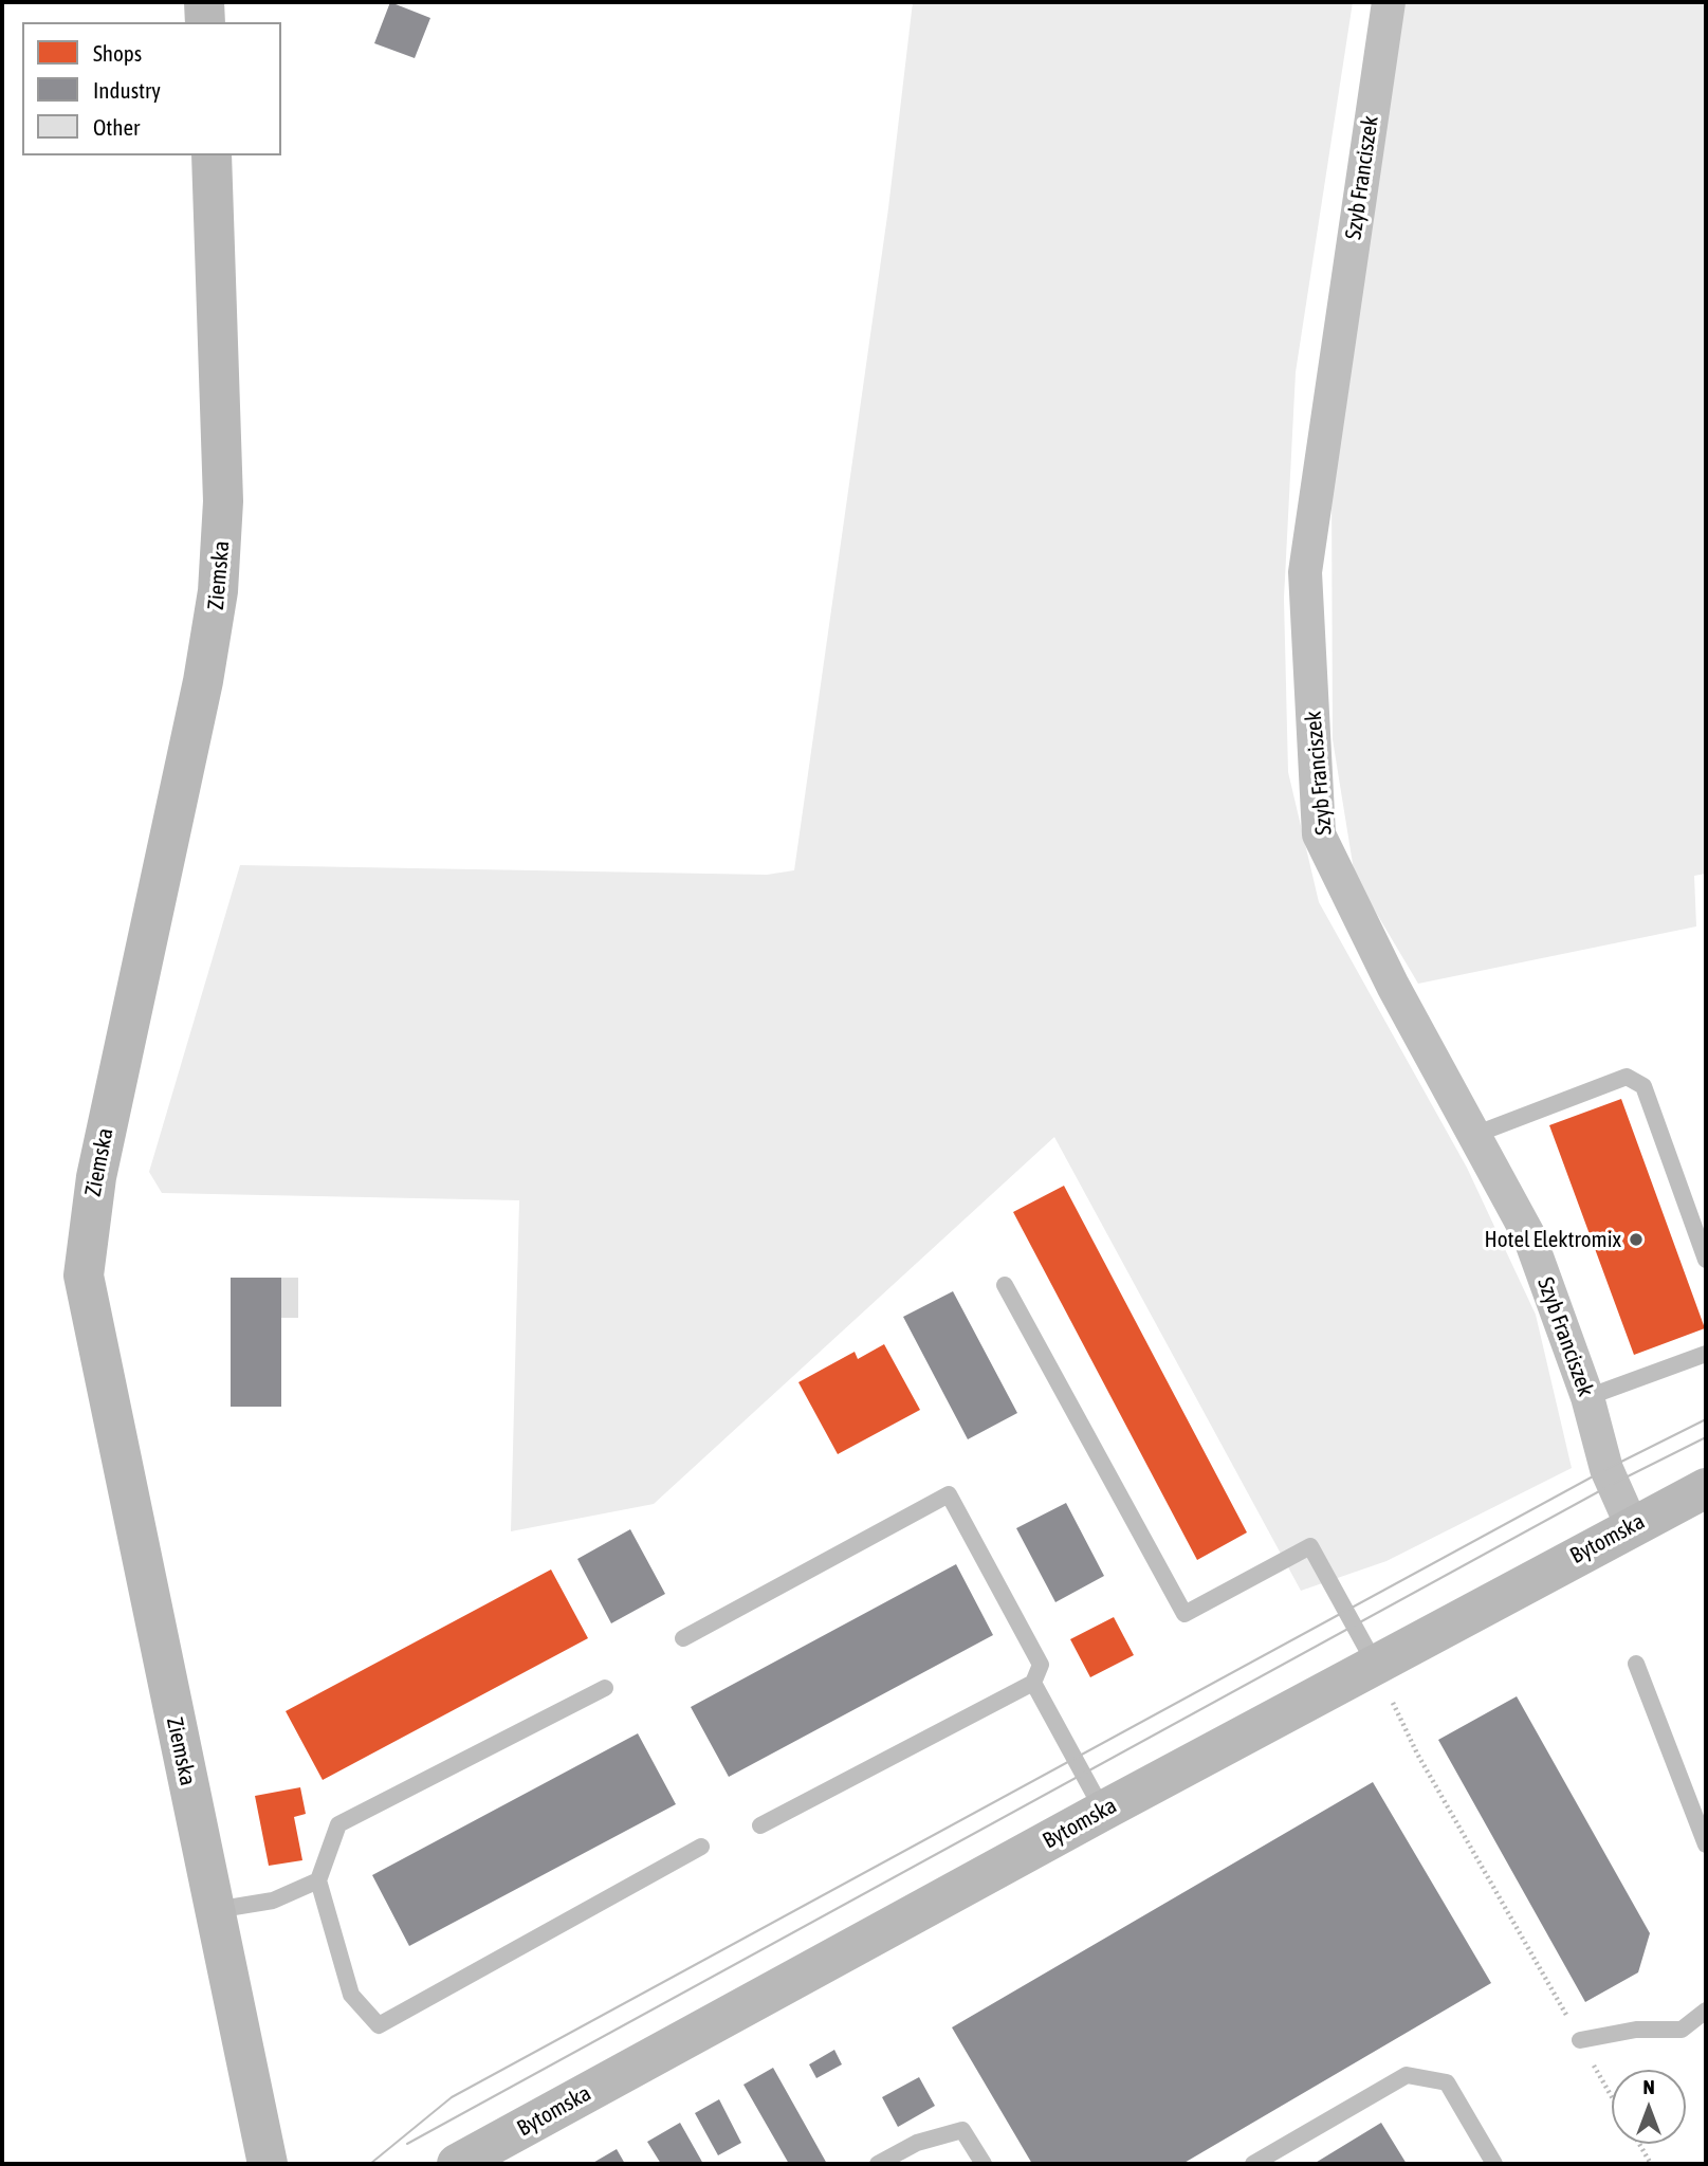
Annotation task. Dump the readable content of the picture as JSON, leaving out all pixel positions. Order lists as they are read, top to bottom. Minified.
{"streets":{"street":["Szyb Franciszek","Ziemska","Bytomska"]},"crossings":[["Szyb Franciszek","Bytomska"]],"places":["Hotel Elektromix"],"legend":["Shops","Industry","Other"],"north":"top"}
